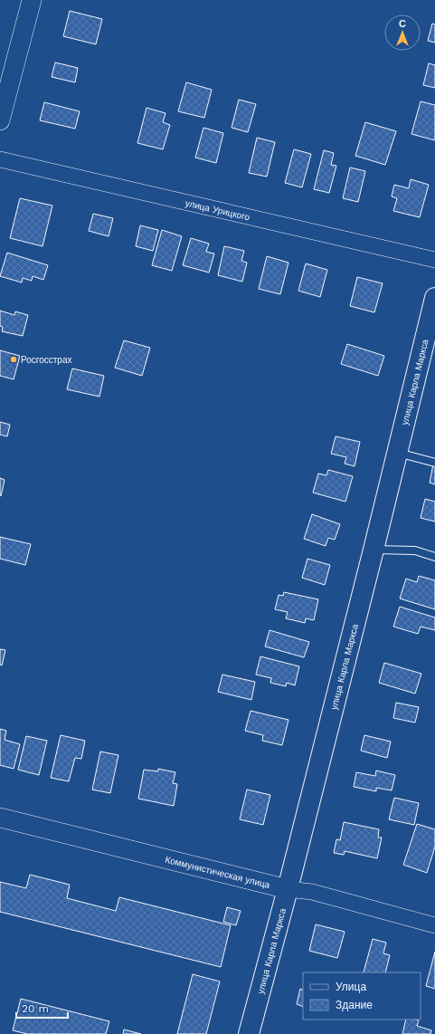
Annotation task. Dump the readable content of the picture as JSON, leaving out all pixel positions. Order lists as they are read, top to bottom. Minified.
{"streets":{"main road":["улица Карла Маркса"],"street":["улица Урицкого","Коммунистическая улица"]},"crossings":[["улица Карла Маркса","Коммунистическая улица"]],"places":["Росгосстрах"],"legend":["Улица","Здание"],"scale_bar":"20 m","north":"top"}
